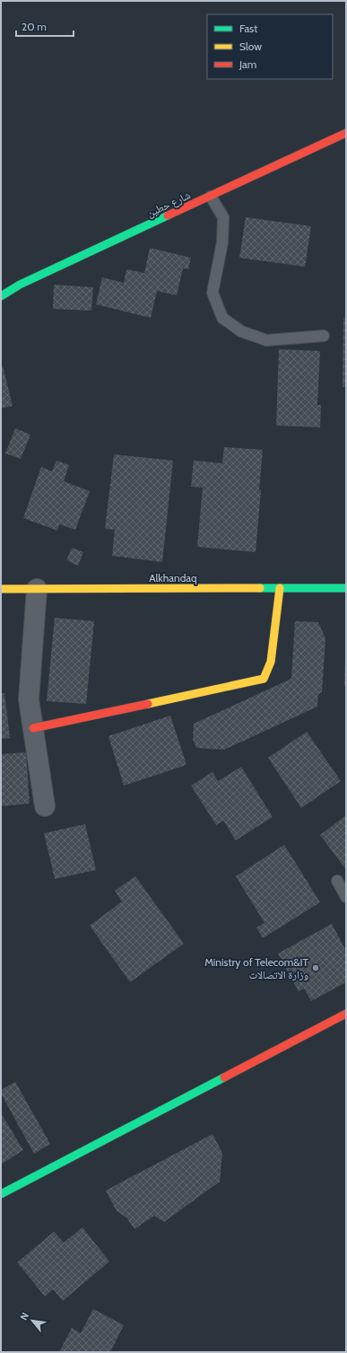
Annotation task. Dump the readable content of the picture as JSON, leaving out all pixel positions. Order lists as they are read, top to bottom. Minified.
{"streets":{"street":["شارع حطين","Alkhandaq"]},"places":["Ministry of Telecom&IT وزارة الاتصالات"],"legend":["Fast","Slow","Jam"],"scale_bar":"20 m","north":"top left"}
